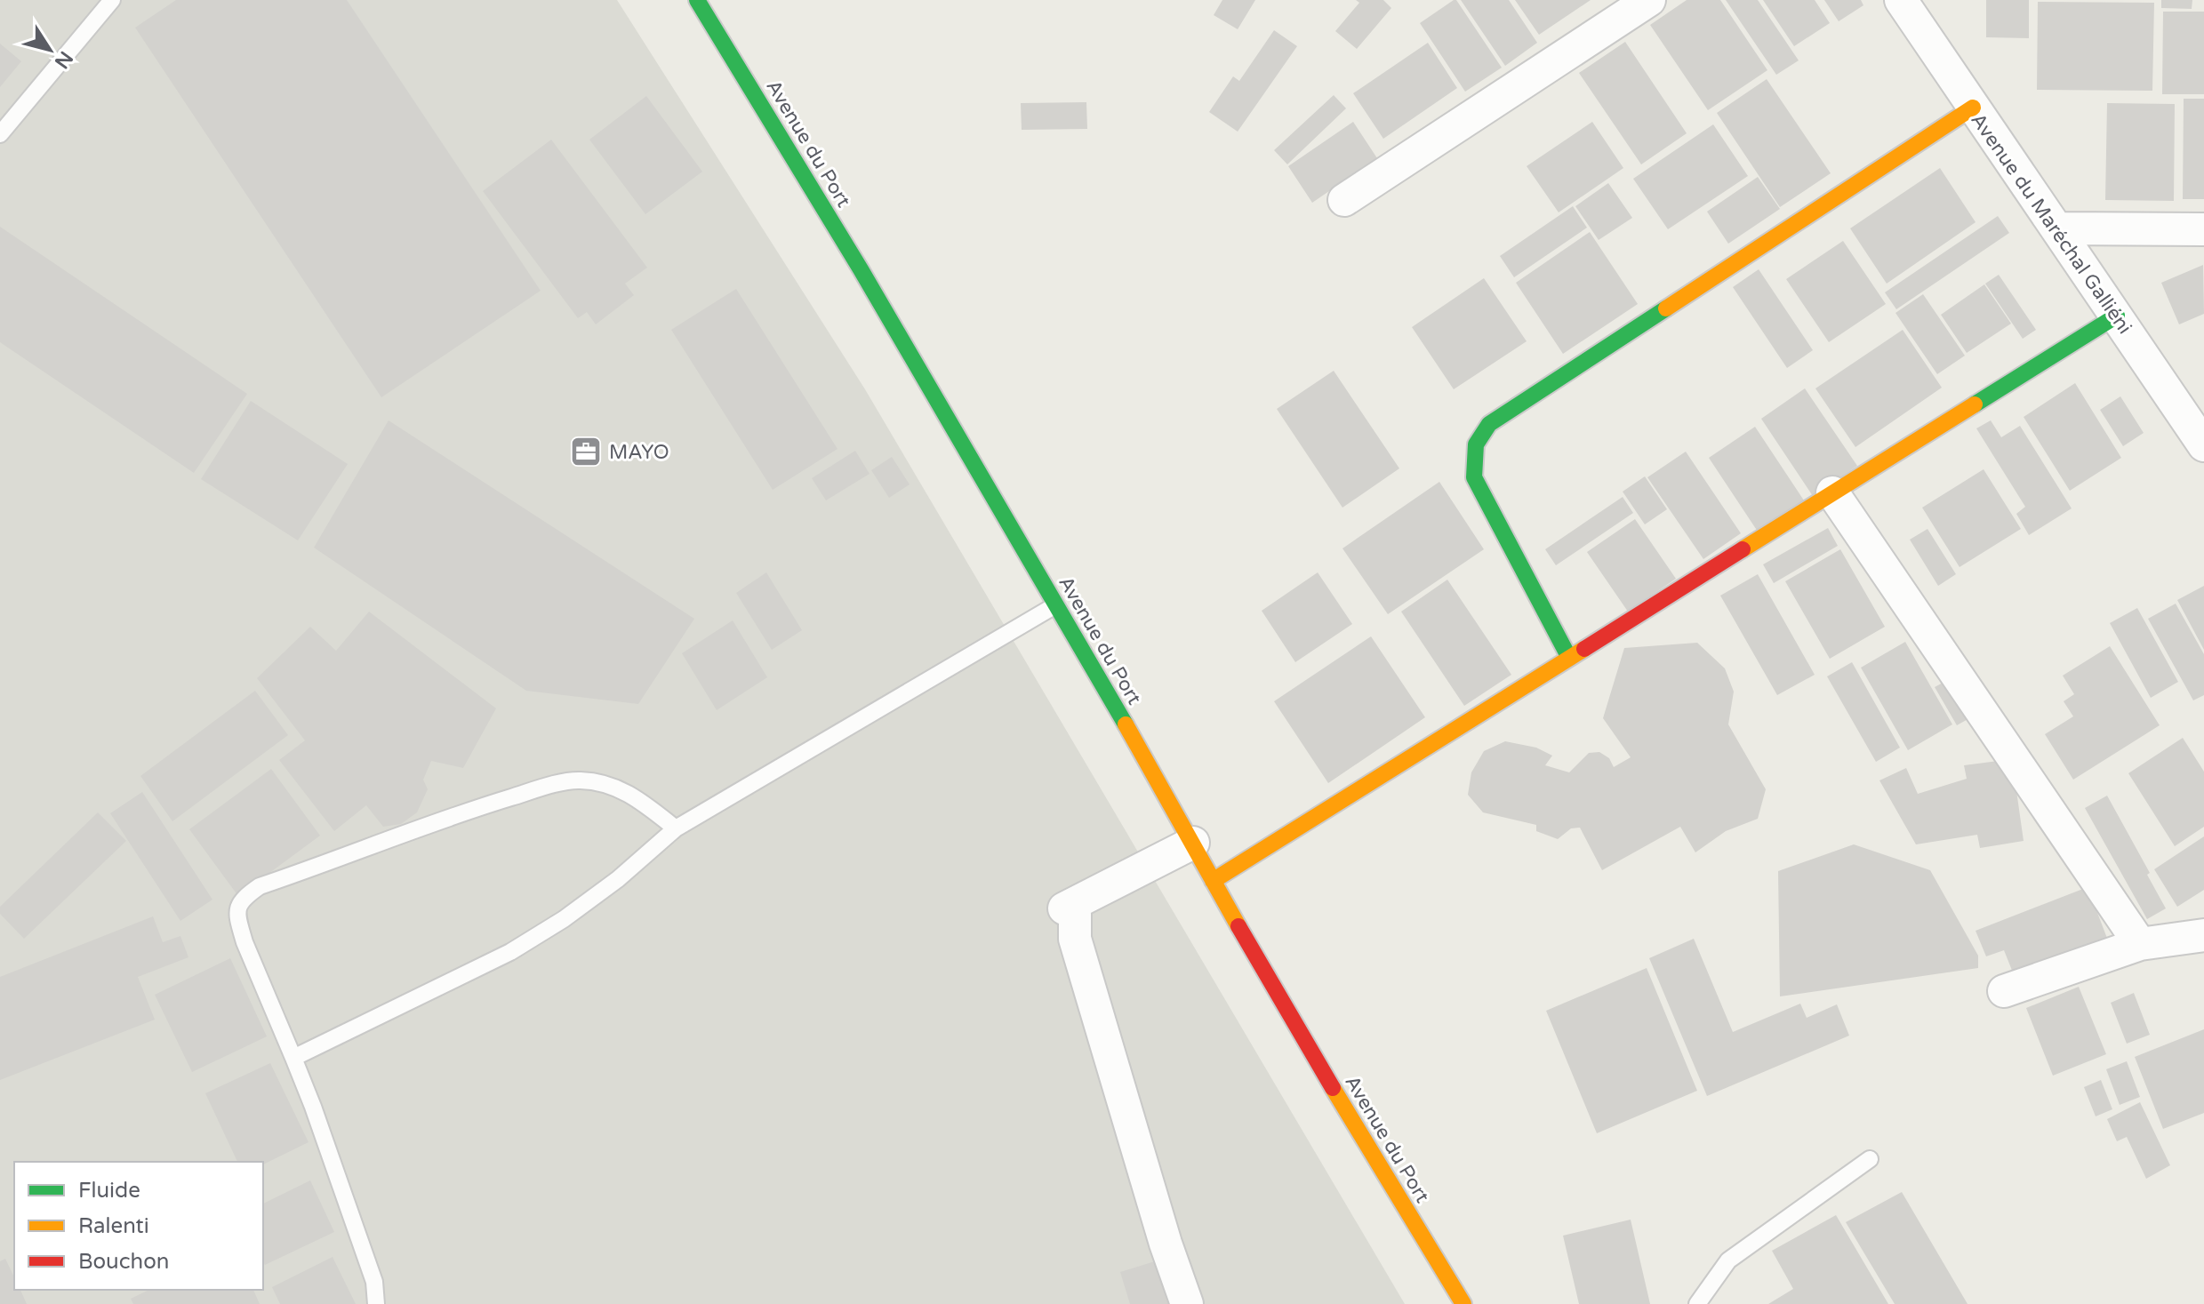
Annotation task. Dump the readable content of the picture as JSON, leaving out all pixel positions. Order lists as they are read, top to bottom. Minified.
{"streets":{"street":["Avenue du Port","Avenue du Maréchal Galliéni"]},"places":{"office":["MAYO"]},"legend":["Fluide","Ralenti","Bouchon"],"north":"bottom right"}
